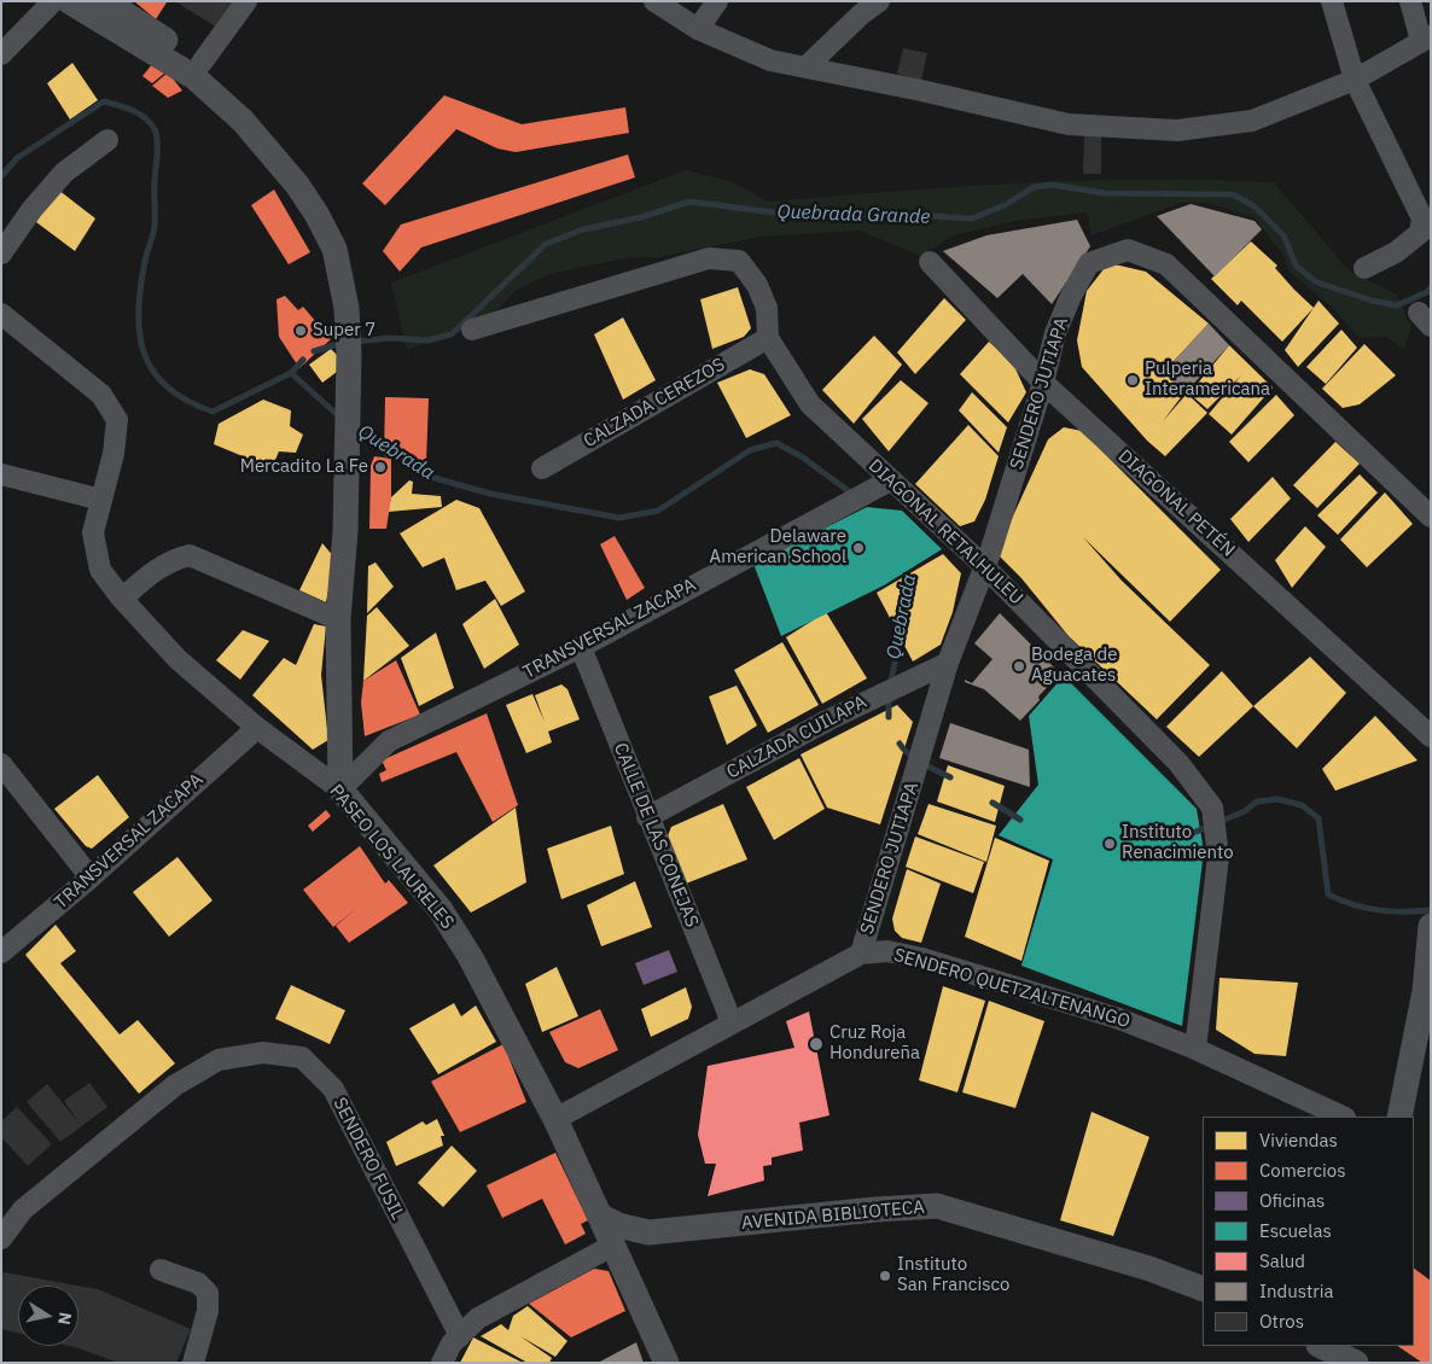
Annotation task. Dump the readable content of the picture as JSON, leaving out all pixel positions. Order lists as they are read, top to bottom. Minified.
{"streets":{"street":["SENDERO JUTIAPA","CALZADA CEREZOS","DIAGONAL PETÉN","DIAGONAL RETALHULEU","TRANSVERSAL ZACAPA","CALZADA CUILAPA","CALLE DE LAS CONEJAS","PASEO LOS LAURELES","SENDERO QUETZALTENANGO","SENDERO FUSIL","AVENIDA BIBLIOTECA"]},"crossings":[["SENDERO JUTIAPA","DIAGONAL PETÉN"],["SENDERO JUTIAPA","DIAGONAL RETALHULEU"],["SENDERO JUTIAPA","CALZADA CUILAPA"],["SENDERO JUTIAPA","SENDERO QUETZALTENANGO"],["CALZADA CEREZOS","DIAGONAL RETALHULEU"],["DIAGONAL RETALHULEU","TRANSVERSAL ZACAPA"],["DIAGONAL RETALHULEU","SENDERO QUETZALTENANGO"],["TRANSVERSAL ZACAPA","CALLE DE LAS CONEJAS"],["TRANSVERSAL ZACAPA","PASEO LOS LAURELES"],["CALZADA CUILAPA","CALLE DE LAS CONEJAS"],["CALLE DE LAS CONEJAS","SENDERO QUETZALTENANGO"],["PASEO LOS LAURELES","SENDERO QUETZALTENANGO"],["PASEO LOS LAURELES","AVENIDA BIBLIOTECA"]],"water":["Quebrada Grande","Quebrada"],"places":["Super 7","Pulperia Interamericana","Mercadito La Fe","Delaware American School","Bodega de Aguacates","Instituto Renacimiento","Cruz Roja Hondureña","Instituto San Francisco"],"legend":["Viviendas","Comercios","Oficinas","Escuelas","Salud","Industria","Otros"],"north":"right"}
